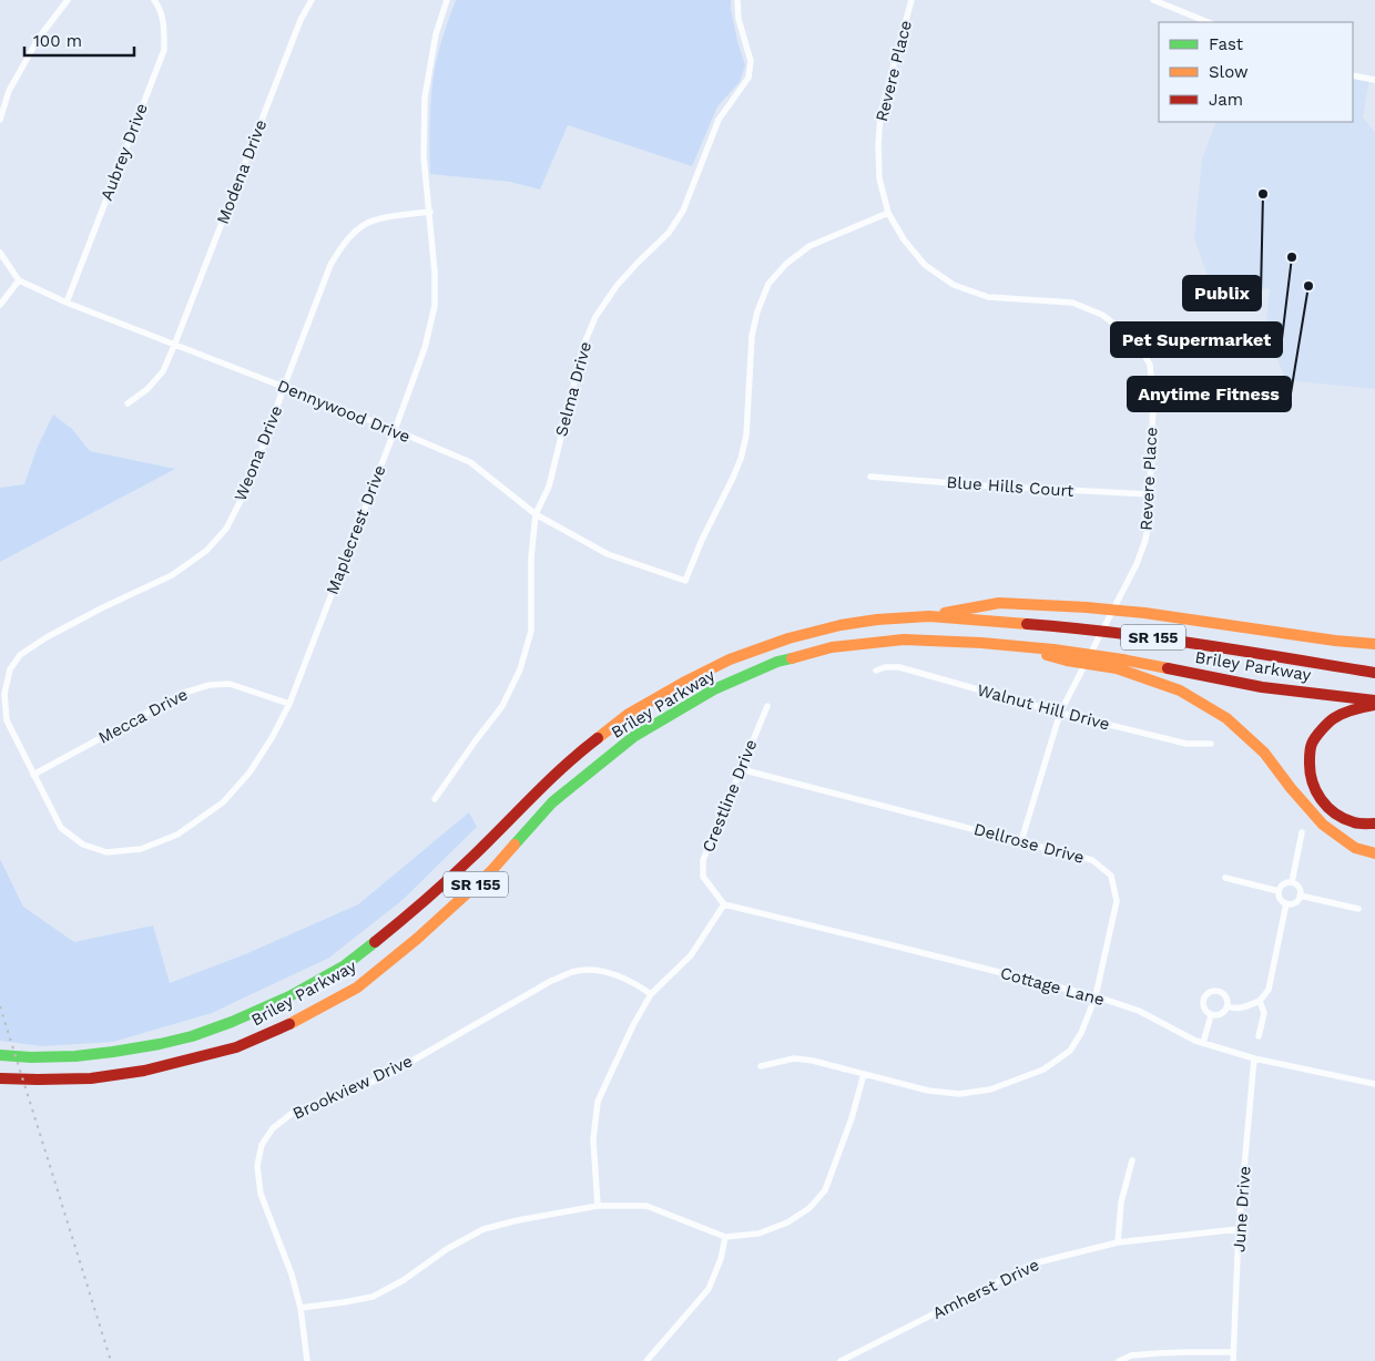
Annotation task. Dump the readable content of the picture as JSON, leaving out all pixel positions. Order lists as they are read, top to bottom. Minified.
{"streets":{"highway":["SR 155","Briley Parkway"],"street":["Revere Place","Aubrey Drive","Modena Drive","Selma Drive","Dennywood Drive","Weona Drive","Blue Hills Court","Maplecrest Drive","Walnut Hill Drive","Mecca Drive","Crestline Drive","Dellrose Drive","Cottage Lane","Brookview Drive","June Drive","Amherst Drive"]},"crossings":[["Revere Place","Dennywood Drive"],["Revere Place","Blue Hills Court"],["Revere Place","Walnut Hill Drive"],["Revere Place","Dellrose Drive"],["Aubrey Drive","Dennywood Drive"],["Modena Drive","Dennywood Drive"],["Selma Drive","Dennywood Drive"],["Dennywood Drive","Weona Drive"],["Dennywood Drive","Maplecrest Drive"],["Weona Drive","Maplecrest Drive"],["Weona Drive","Mecca Drive"],["Maplecrest Drive","Mecca Drive"],["Crestline Drive","Dellrose Drive"],["Crestline Drive","Cottage Lane"],["Dellrose Drive","Cottage Lane"],["Cottage Lane","June Drive"],["June Drive","Amherst Drive"]],"places":["Publix","Pet Supermarket","Anytime Fitness"],"legend":["Fast","Slow","Jam"],"scale_bar":"100 m"}
